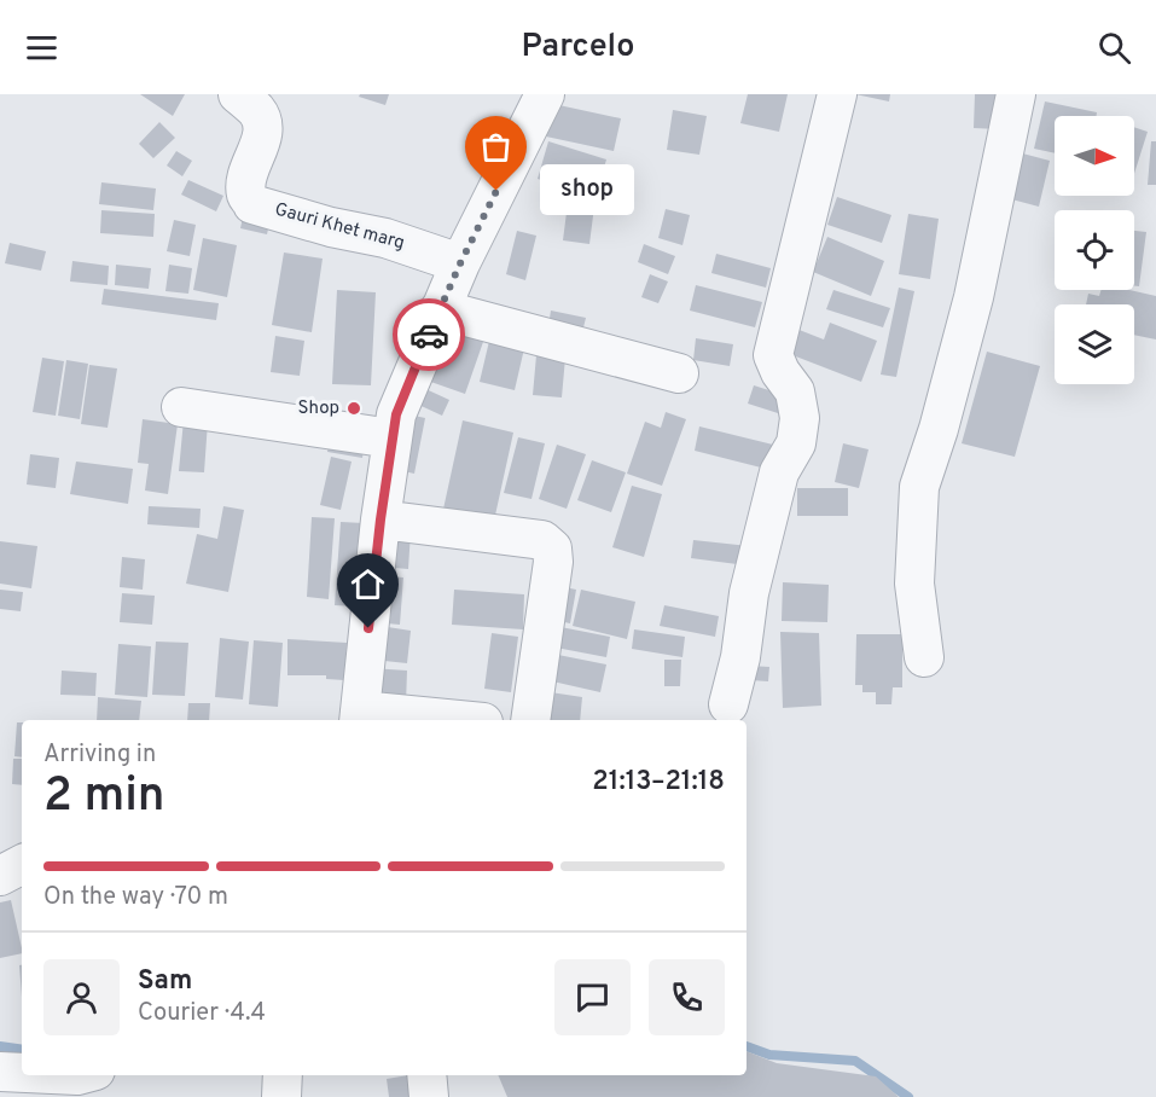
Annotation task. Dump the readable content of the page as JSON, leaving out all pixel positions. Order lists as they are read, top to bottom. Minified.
{"streets":{"street":["Gauri Khet marg"]},"places":["shop","Shop"],"north":"right","page":{"header":"Parcelo","bubble":"shop","heading":["2 min","Arriving in","21:13–21:18"],"panel":["Sam","Courier · 4.4"],"bar":"On the way · 70 m"}}
